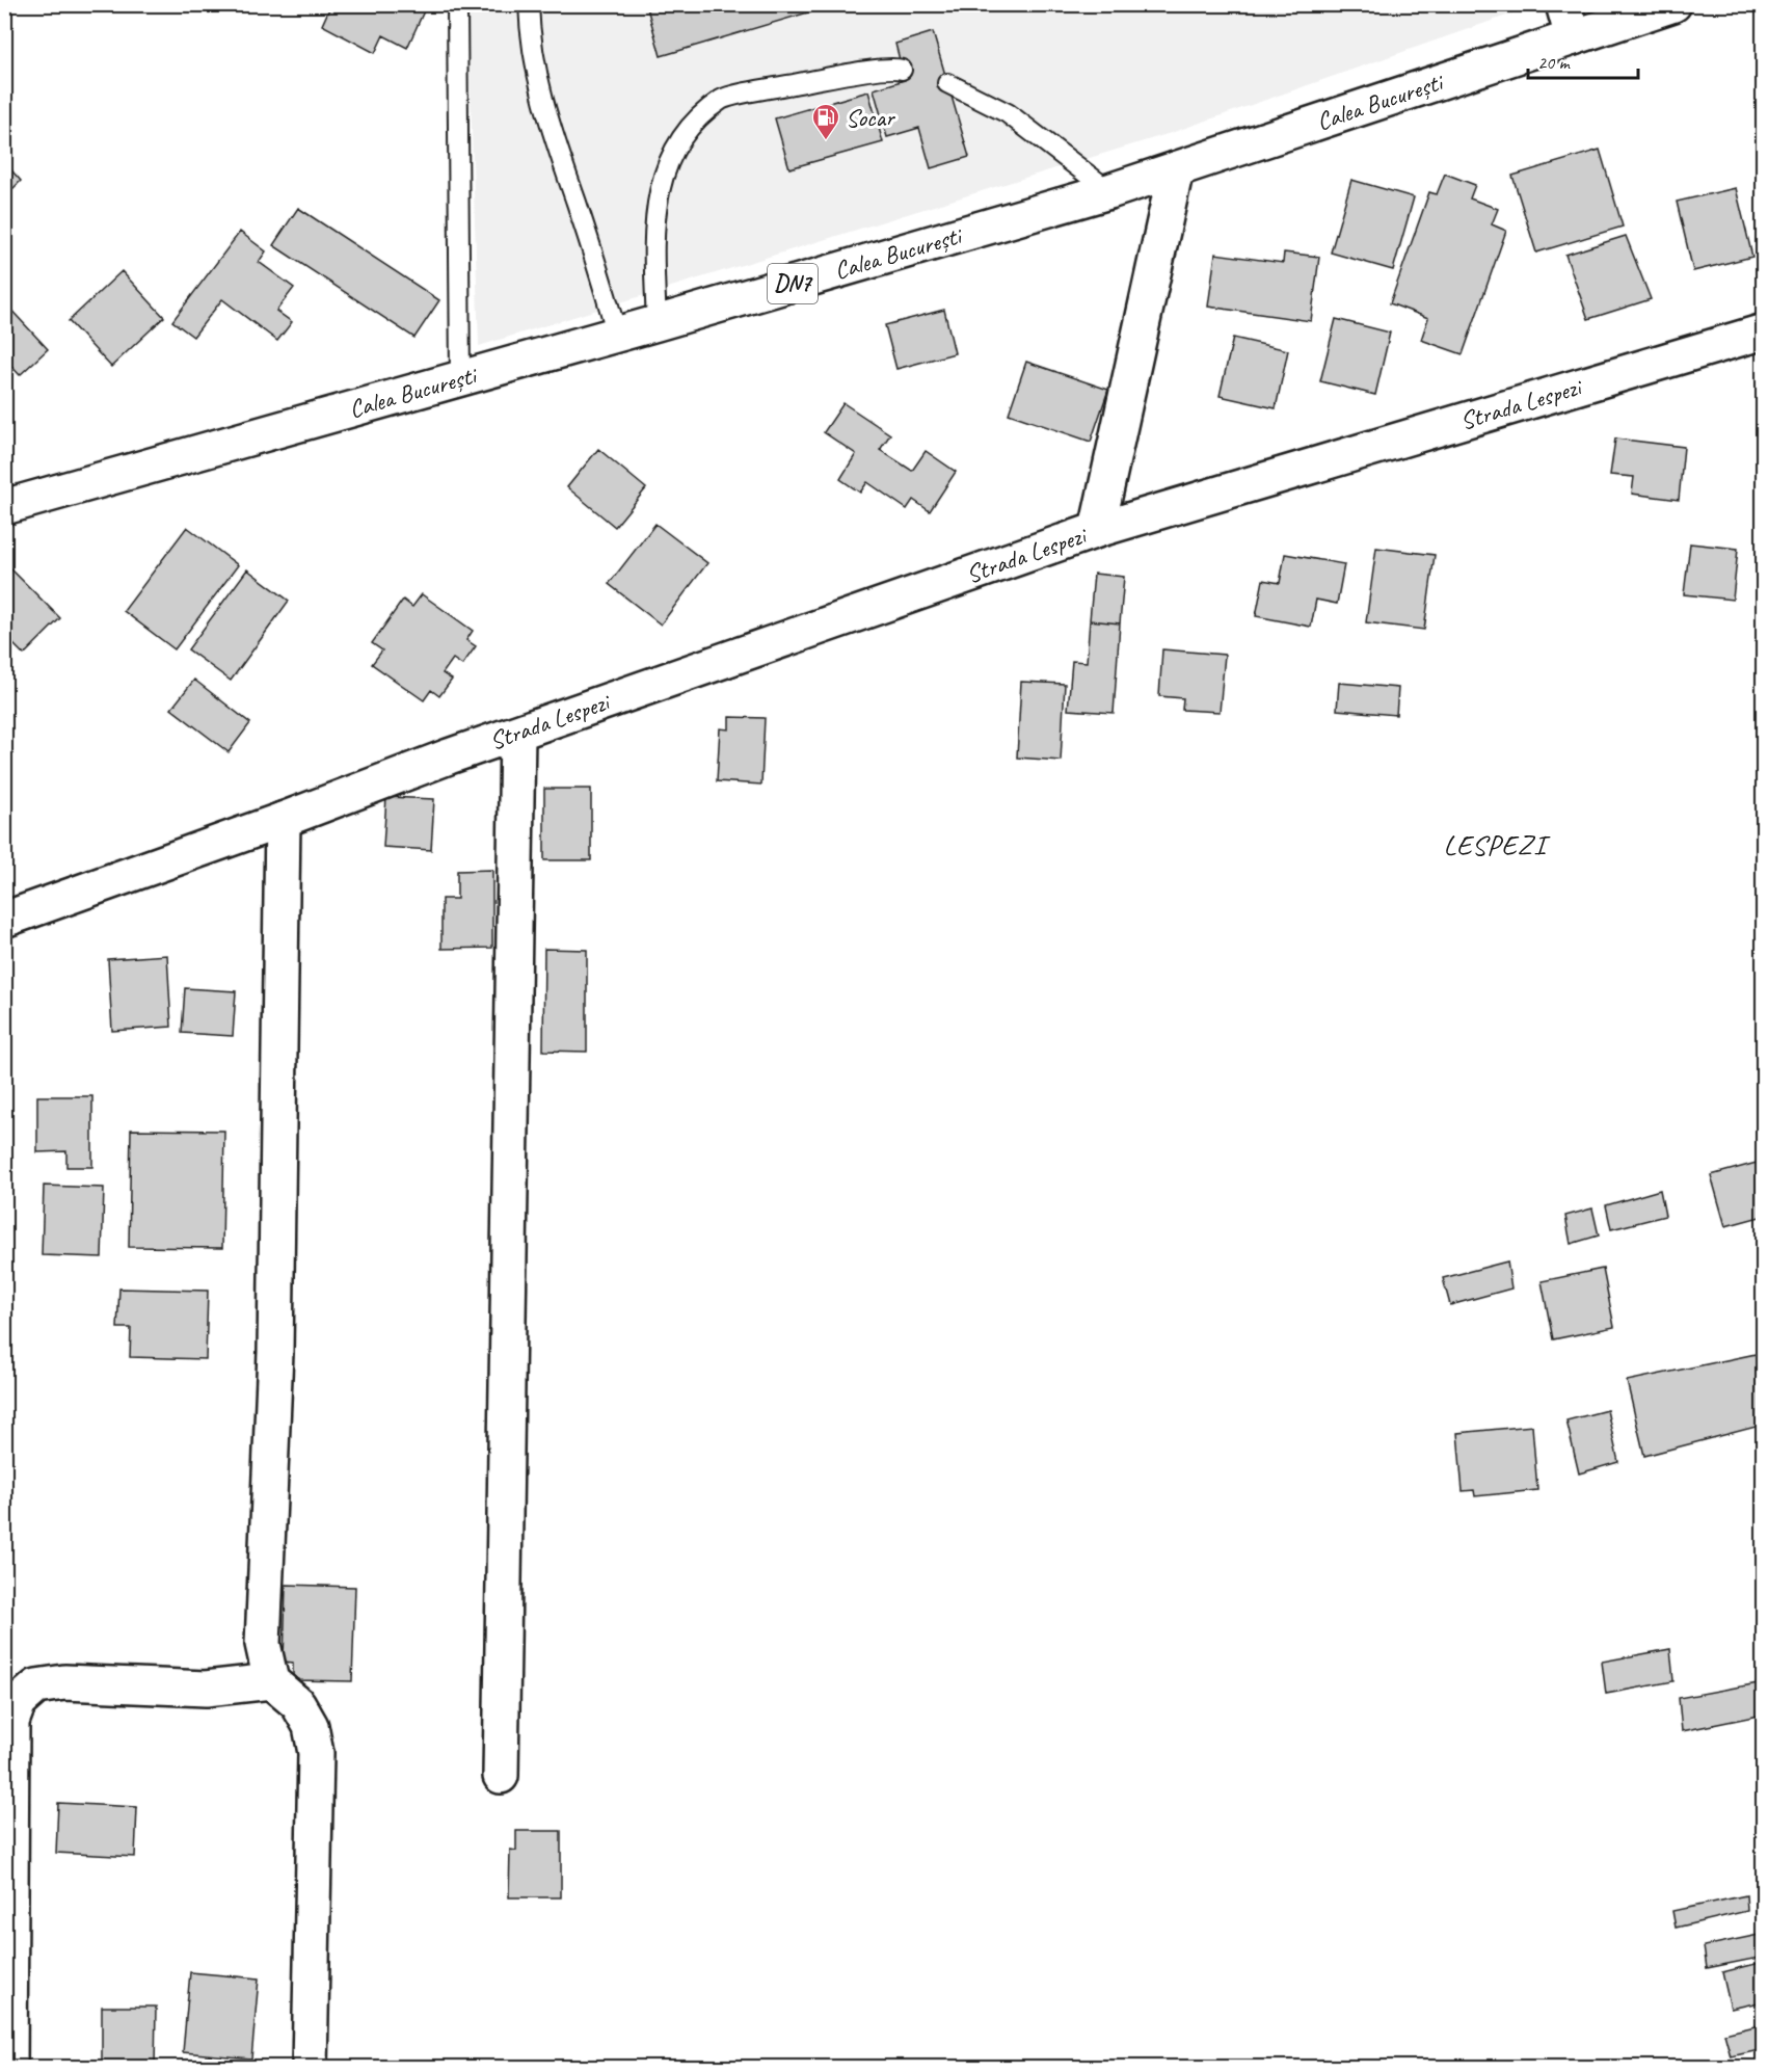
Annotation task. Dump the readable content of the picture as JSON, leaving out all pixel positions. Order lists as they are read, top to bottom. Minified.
{"streets":{"main road":["Calea București","DN7","Strada Lespezi"]},"crossings":[["Calea București","Strada Lespezi"]],"districts":["LESPEZI"],"places":{"fuel station":["Socar"]},"scale_bar":"20 m"}
